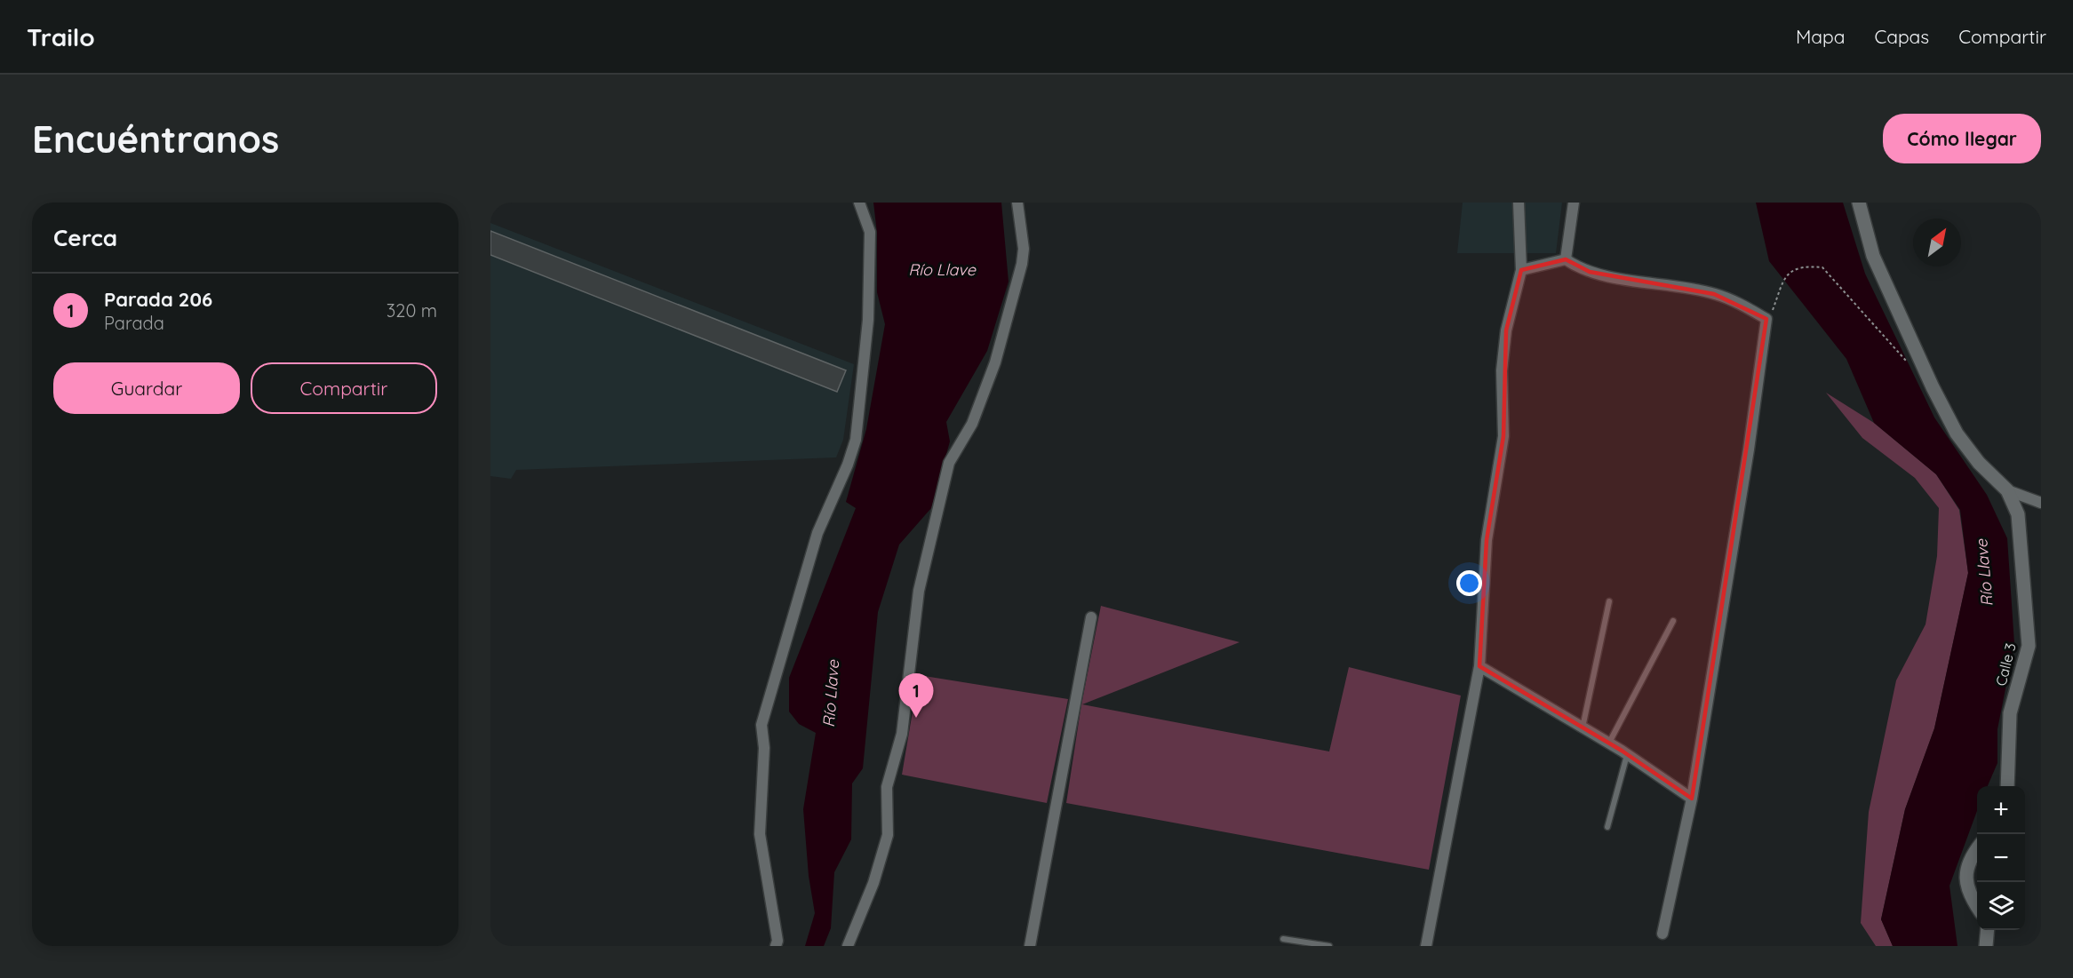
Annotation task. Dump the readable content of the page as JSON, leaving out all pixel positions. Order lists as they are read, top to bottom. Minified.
{"streets":{"street":["Calle 3"]},"water":["Río Llave"],"north":"top right","page":{"header":"Trailo","nav":["Mapa","Capas","Compartir"],"buttons":["Cómo llegar",["Guardar","Compartir"]],"title":"Encuéntranos","heading":"Cerca","list":[{"mark":"1","name":"Parada 206","note":"Parada","value":"320 m"}],"pins":"1","map_buttons":["+","−"]}}
